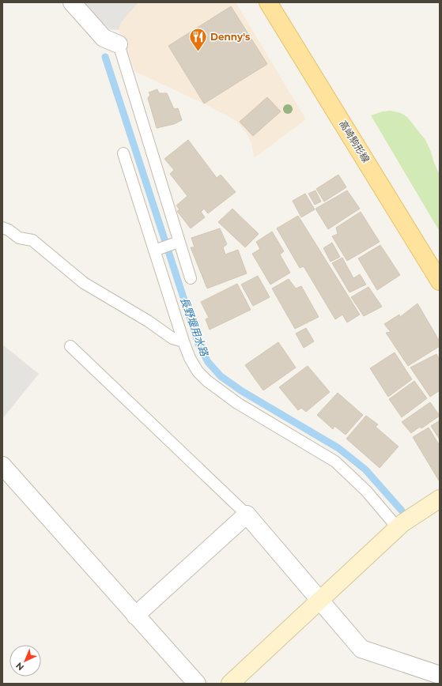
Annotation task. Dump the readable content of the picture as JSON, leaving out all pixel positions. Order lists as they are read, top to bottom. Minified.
{"streets":{"main road":["高崎駒形線"]},"water":["長野堰用水路"],"places":{"restaurant":["Denny's"]},"north":"bottom left"}
